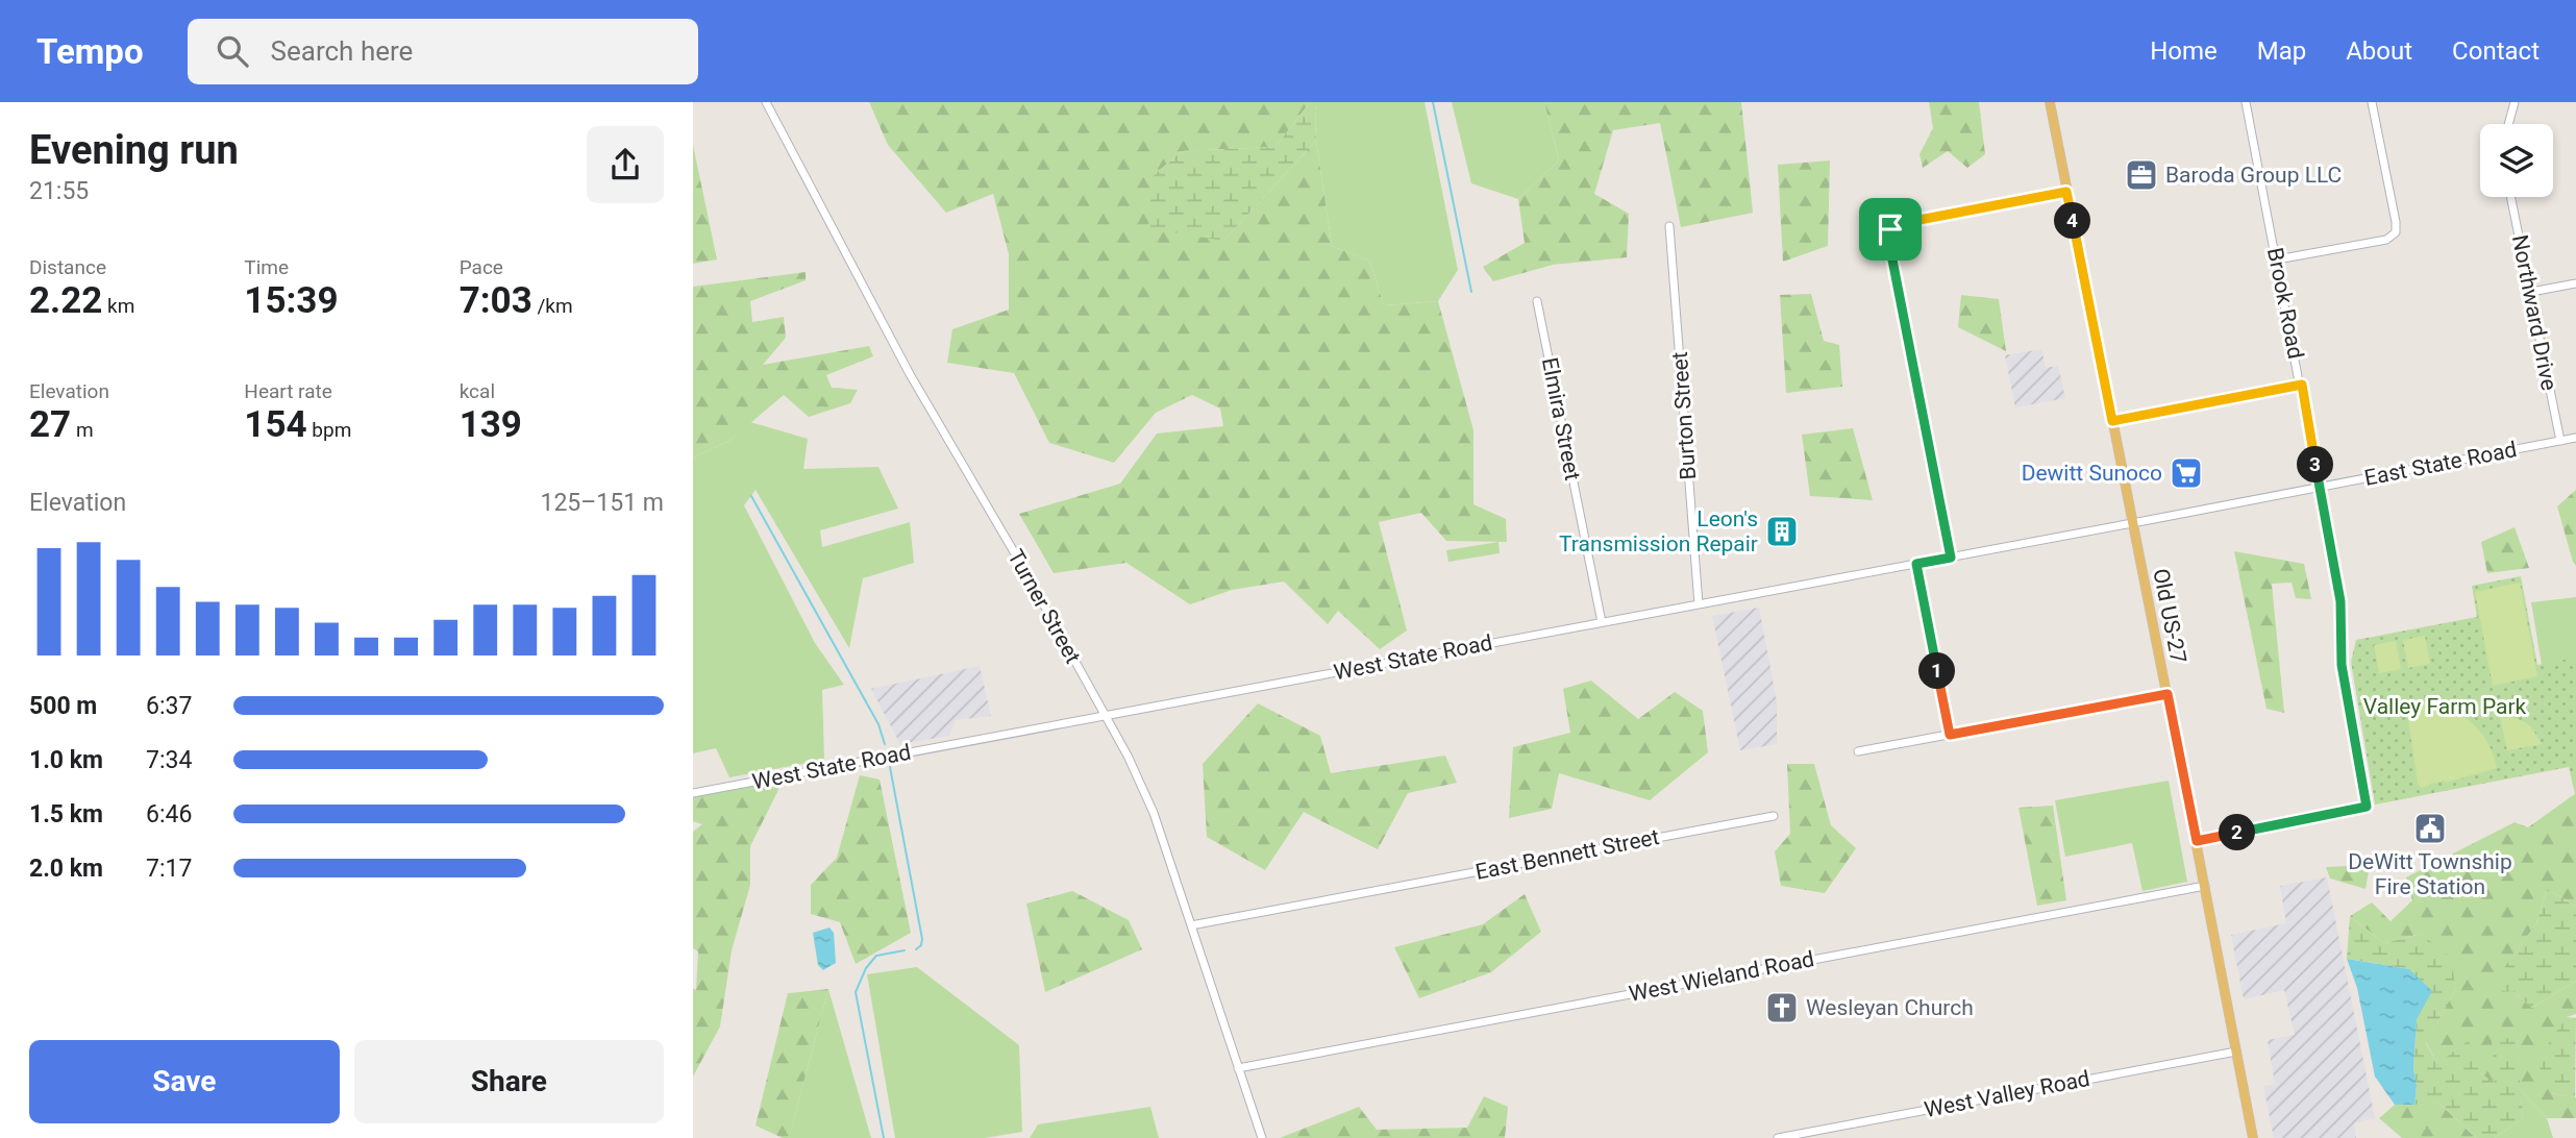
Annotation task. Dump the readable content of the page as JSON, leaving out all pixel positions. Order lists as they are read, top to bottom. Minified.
{"streets":{"main road":["Old US-27"],"street":["Brook Road","Northward Drive","Burton Street","Elmira Street","East State Road","Turner Street","West State Road","East Bennett Street","West Wieland Road","West Valley Road"]},"crossings":[["Brook Road","East State Road"],["Brook Road","Old US-27"],["Northward Drive","East State Road"],["Burton Street","West State Road"],["Elmira Street","West State Road"],["East State Road","Old US-27"],["East State Road","West State Road"],["Turner Street","West State Road"],["Turner Street","East Bennett Street"],["Turner Street","West Wieland Road"],["Old US-27","West State Road"],["Old US-27","West Wieland Road"],["Old US-27","West Valley Road"]],"parks":["Valley Farm Park"],"places":{"office":["Baroda Group LLC"],"supermarket":["Dewitt Sunoco"],"building":["Leon's Transmission Repair"],"public building":["DeWitt Township Fire Station"],"church":["Wesleyan Church"]},"page":{"header":"Tempo","search":"Search here","nav":["Home","Map","About","Contact"],"heading":["Evening run","21:55"],"pins":["4","3","1","2"],"stats":[["Distance","2.22 km"],["Time","15:39"],["Pace","7:03 /km"],["Elevation","27 m"],["Heart rate","154 bpm"],["kcal","139"]],"chart":["Elevation","125–151 m"],"list":[{"name":"500 m","note":"6:37"},{"name":"1.0 km","note":"7:34"},{"name":"1.5 km","note":"6:46"},{"name":"2.0 km","note":"7:17"}],"buttons":["Save","Share"]}}
